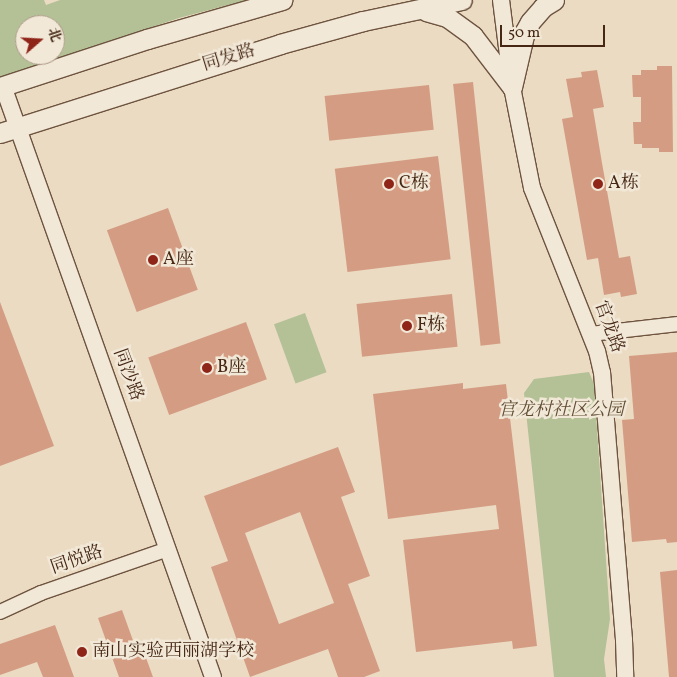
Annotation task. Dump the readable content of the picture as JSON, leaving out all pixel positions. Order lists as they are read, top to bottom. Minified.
{"streets":{"main road":["同发路"],"street":["官龙路","同沙路","同悦路"]},"crossings":[["同发路","同沙路"],["同沙路","同悦路"]],"parks":["官龙村社区公园"],"places":["C栋","A栋","A座","F栋","B座","南山实验西丽湖学校"],"scale_bar":"50 m","north":"right"}
